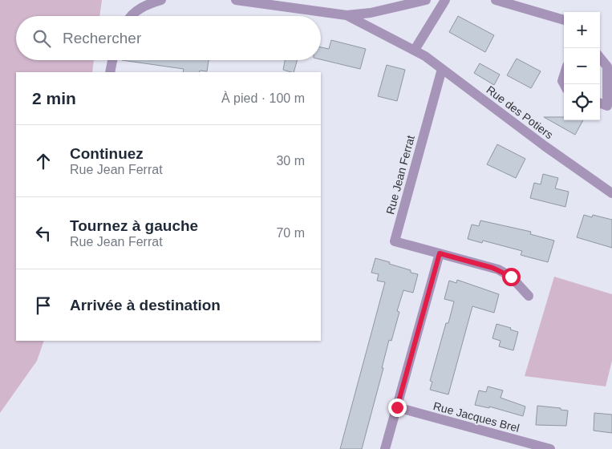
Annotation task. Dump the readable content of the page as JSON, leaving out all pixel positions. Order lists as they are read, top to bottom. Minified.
{"streets":{"street":["Rue des Potiers","Rue Jean Ferrat","Rue Jacques Brel"]},"crossings":[["Rue des Potiers","Rue Jean Ferrat"]],"page":{"map_buttons":["+","−"],"search":"Rechercher","heading":["2 min","À pied · 100 m"],"list":[["Continuez","Rue Jean Ferrat","30 m"],["Tournez à gauche","Rue Jean Ferrat","70 m"],"Arrivée à destination"]}}
